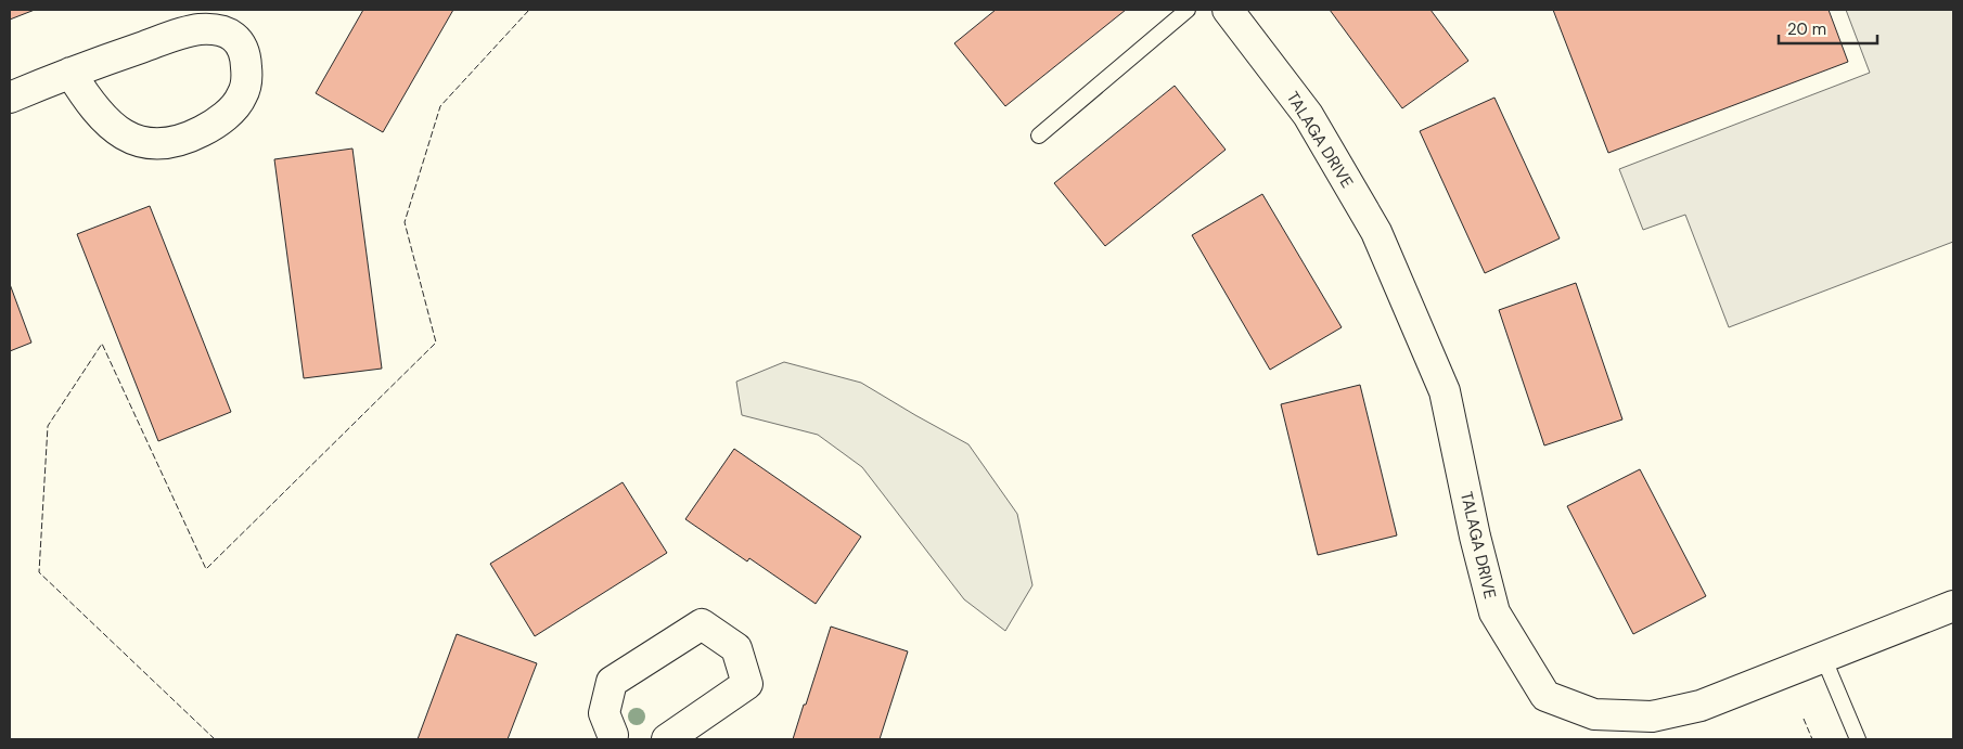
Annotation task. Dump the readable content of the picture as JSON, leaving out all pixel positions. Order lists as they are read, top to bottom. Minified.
{"streets":{"street":["TALAGA DRIVE"]},"scale_bar":"20 m"}
